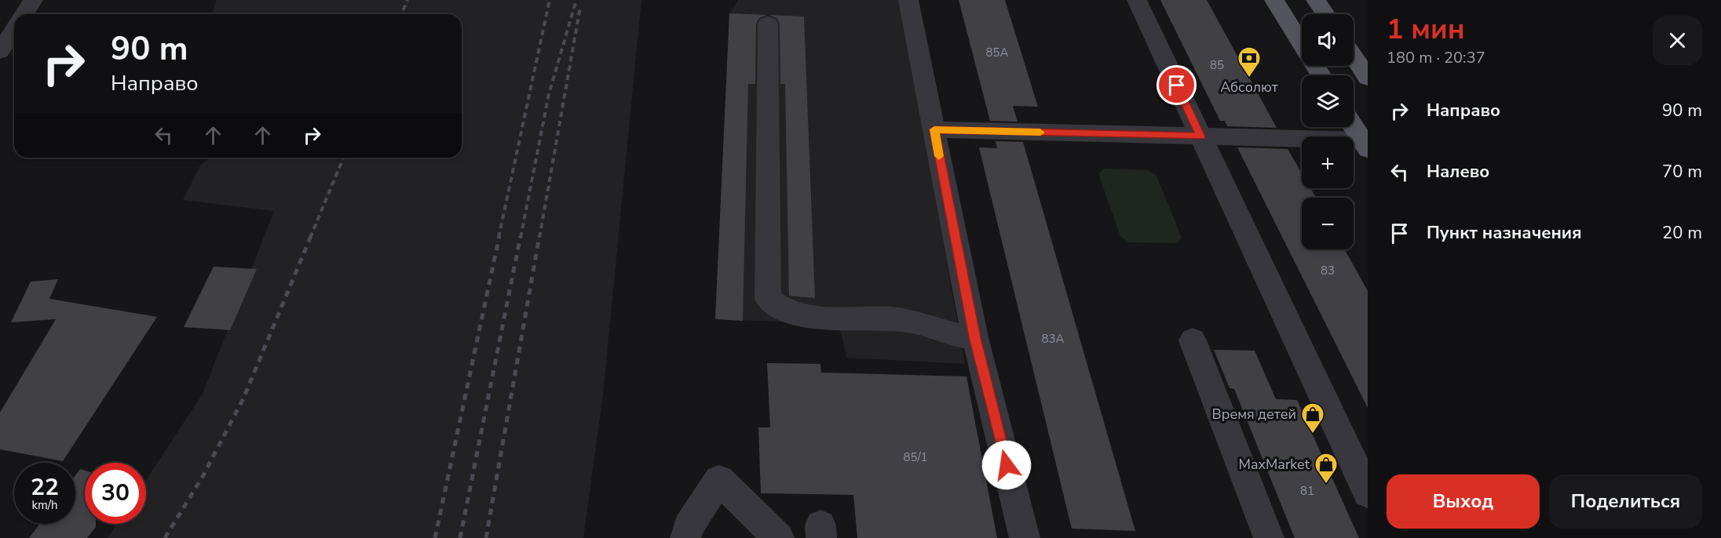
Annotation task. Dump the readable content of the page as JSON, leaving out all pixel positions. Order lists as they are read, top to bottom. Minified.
{"places":{"bank":["Абсолют"],"shop":["Время детей","MaxMarket"]},"house_numbers":["85А","85","83","83А","85/1","81"],"page":{"heading":["1 мин","180 m · 20:37"],"map_buttons":["+","−"],"turn":["90 m","Направо"],"list":[{"name":"Направо","value":"90 m"},{"name":"Налево","value":"70 m"},{"name":"Пункт назначения","value":"20 m"}],"speed":"22 km/h","limit":"30","buttons":["Выход","Поделиться"]}}
